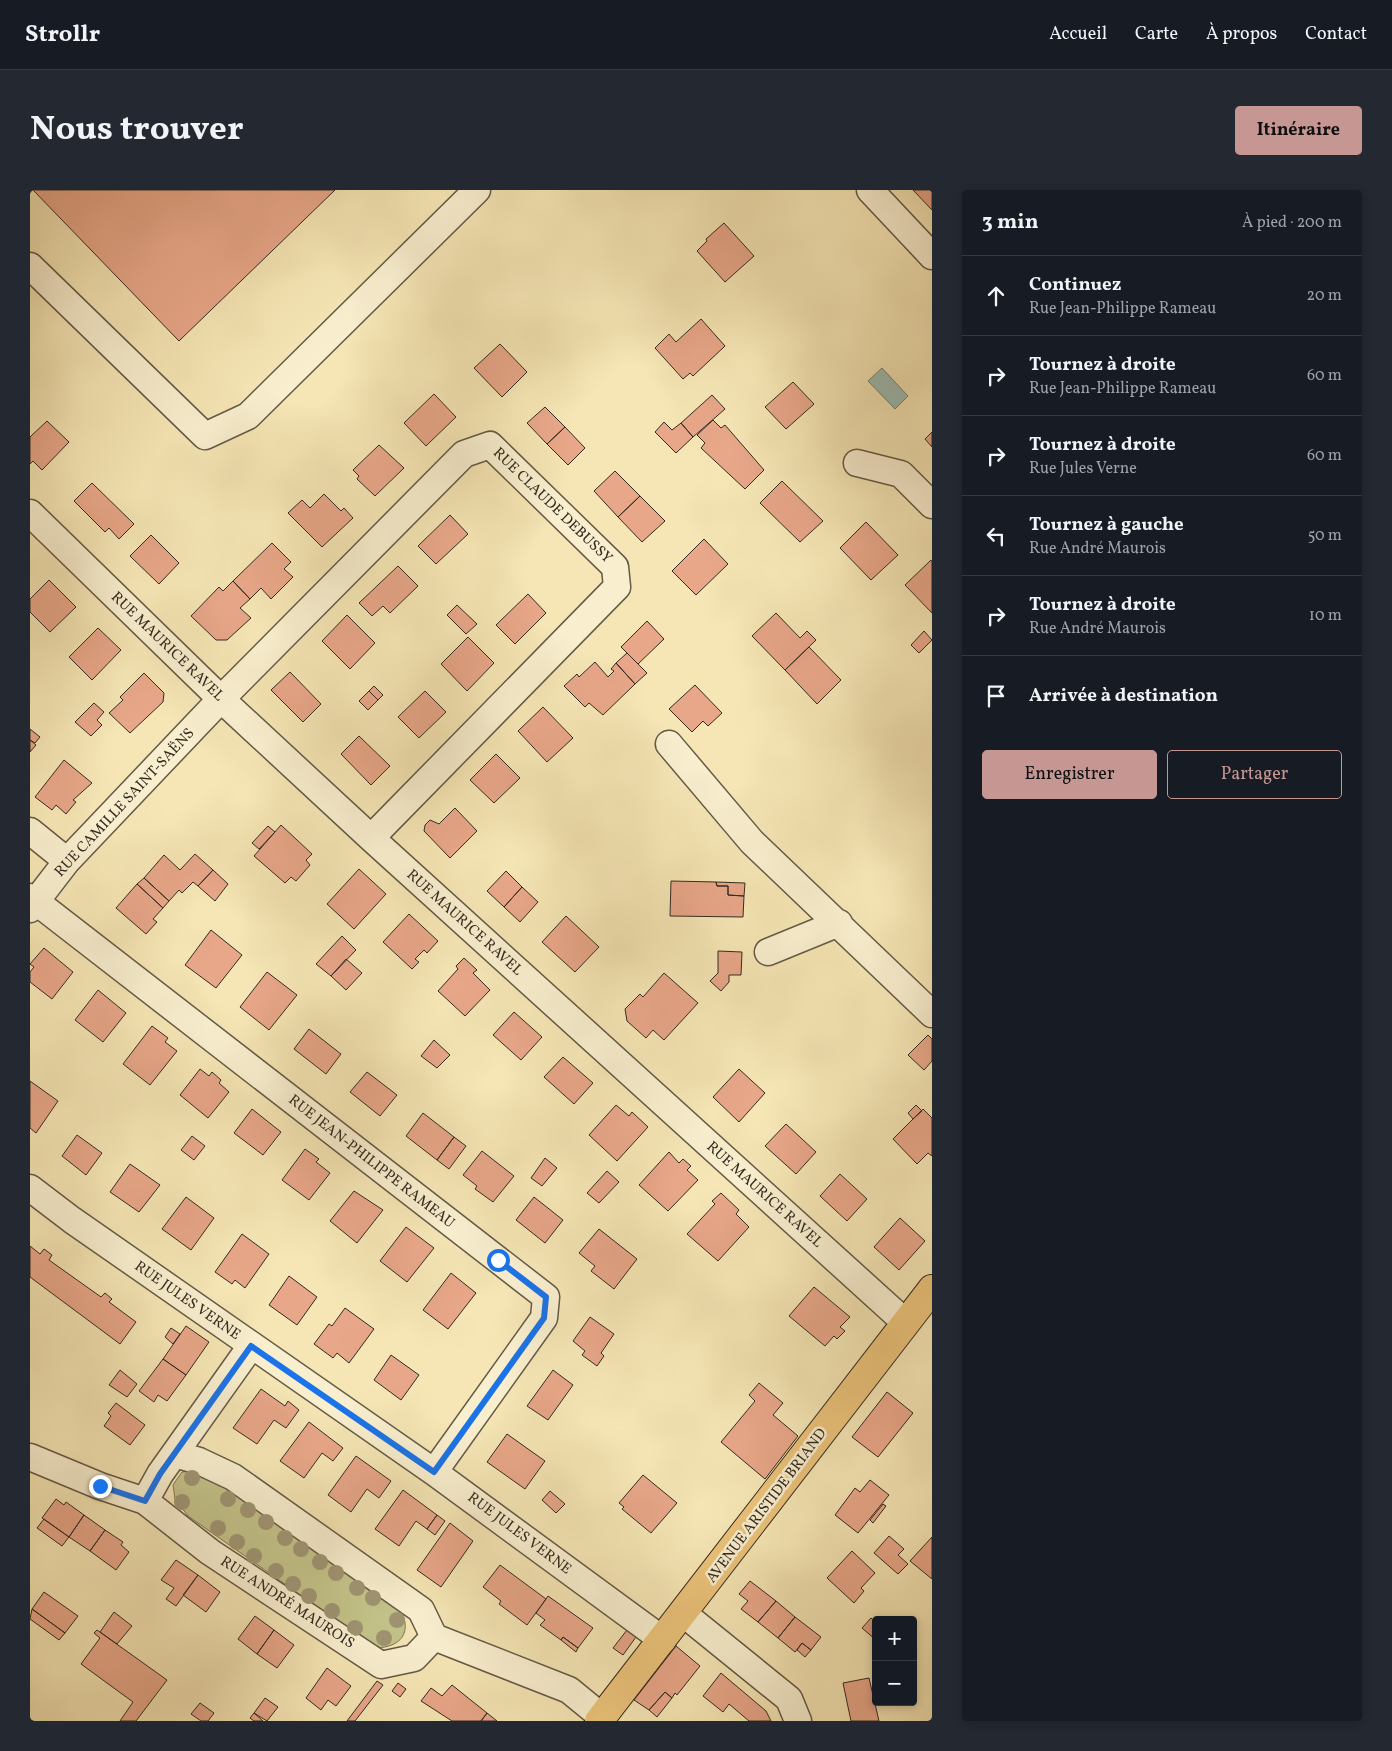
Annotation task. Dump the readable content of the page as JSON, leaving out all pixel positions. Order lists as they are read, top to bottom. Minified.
{"streets":{"main road":["AVENUE ARISTIDE BRIAND"],"street":["RUE CLAUDE DEBUSSY","RUE MAURICE RAVEL","RUE CAMILLE SAINT-SAËNS","RUE JEAN-PHILIPPE RAMEAU","RUE JULES VERNE","RUE ANDRÉ MAUROIS"]},"crossings":[["RUE CLAUDE DEBUSSY","RUE MAURICE RAVEL"],["RUE CLAUDE DEBUSSY","RUE CAMILLE SAINT-SAËNS"],["RUE MAURICE RAVEL","RUE CAMILLE SAINT-SAËNS"],["RUE MAURICE RAVEL","AVENUE ARISTIDE BRIAND"],["RUE CAMILLE SAINT-SAËNS","RUE JEAN-PHILIPPE RAMEAU"],["RUE JEAN-PHILIPPE RAMEAU","RUE JULES VERNE"],["RUE JULES VERNE","AVENUE ARISTIDE BRIAND"]],"page":{"header":"Strollr","nav":["Accueil","Carte","À propos","Contact"],"title":"Nous trouver","buttons":["Itinéraire",["Enregistrer","Partager"]],"heading":["3 min","À pied · 200 m"],"list":[["Continuez","Rue Jean-Philippe Rameau","20 m"],["Tournez à droite","Rue Jean-Philippe Rameau","60 m"],["Tournez à droite","Rue Jules Verne","60 m"],["Tournez à gauche","Rue André Maurois","50 m"],["Tournez à droite","Rue André Maurois","10 m"],"Arrivée à destination"],"map_buttons":["+","−"]}}
